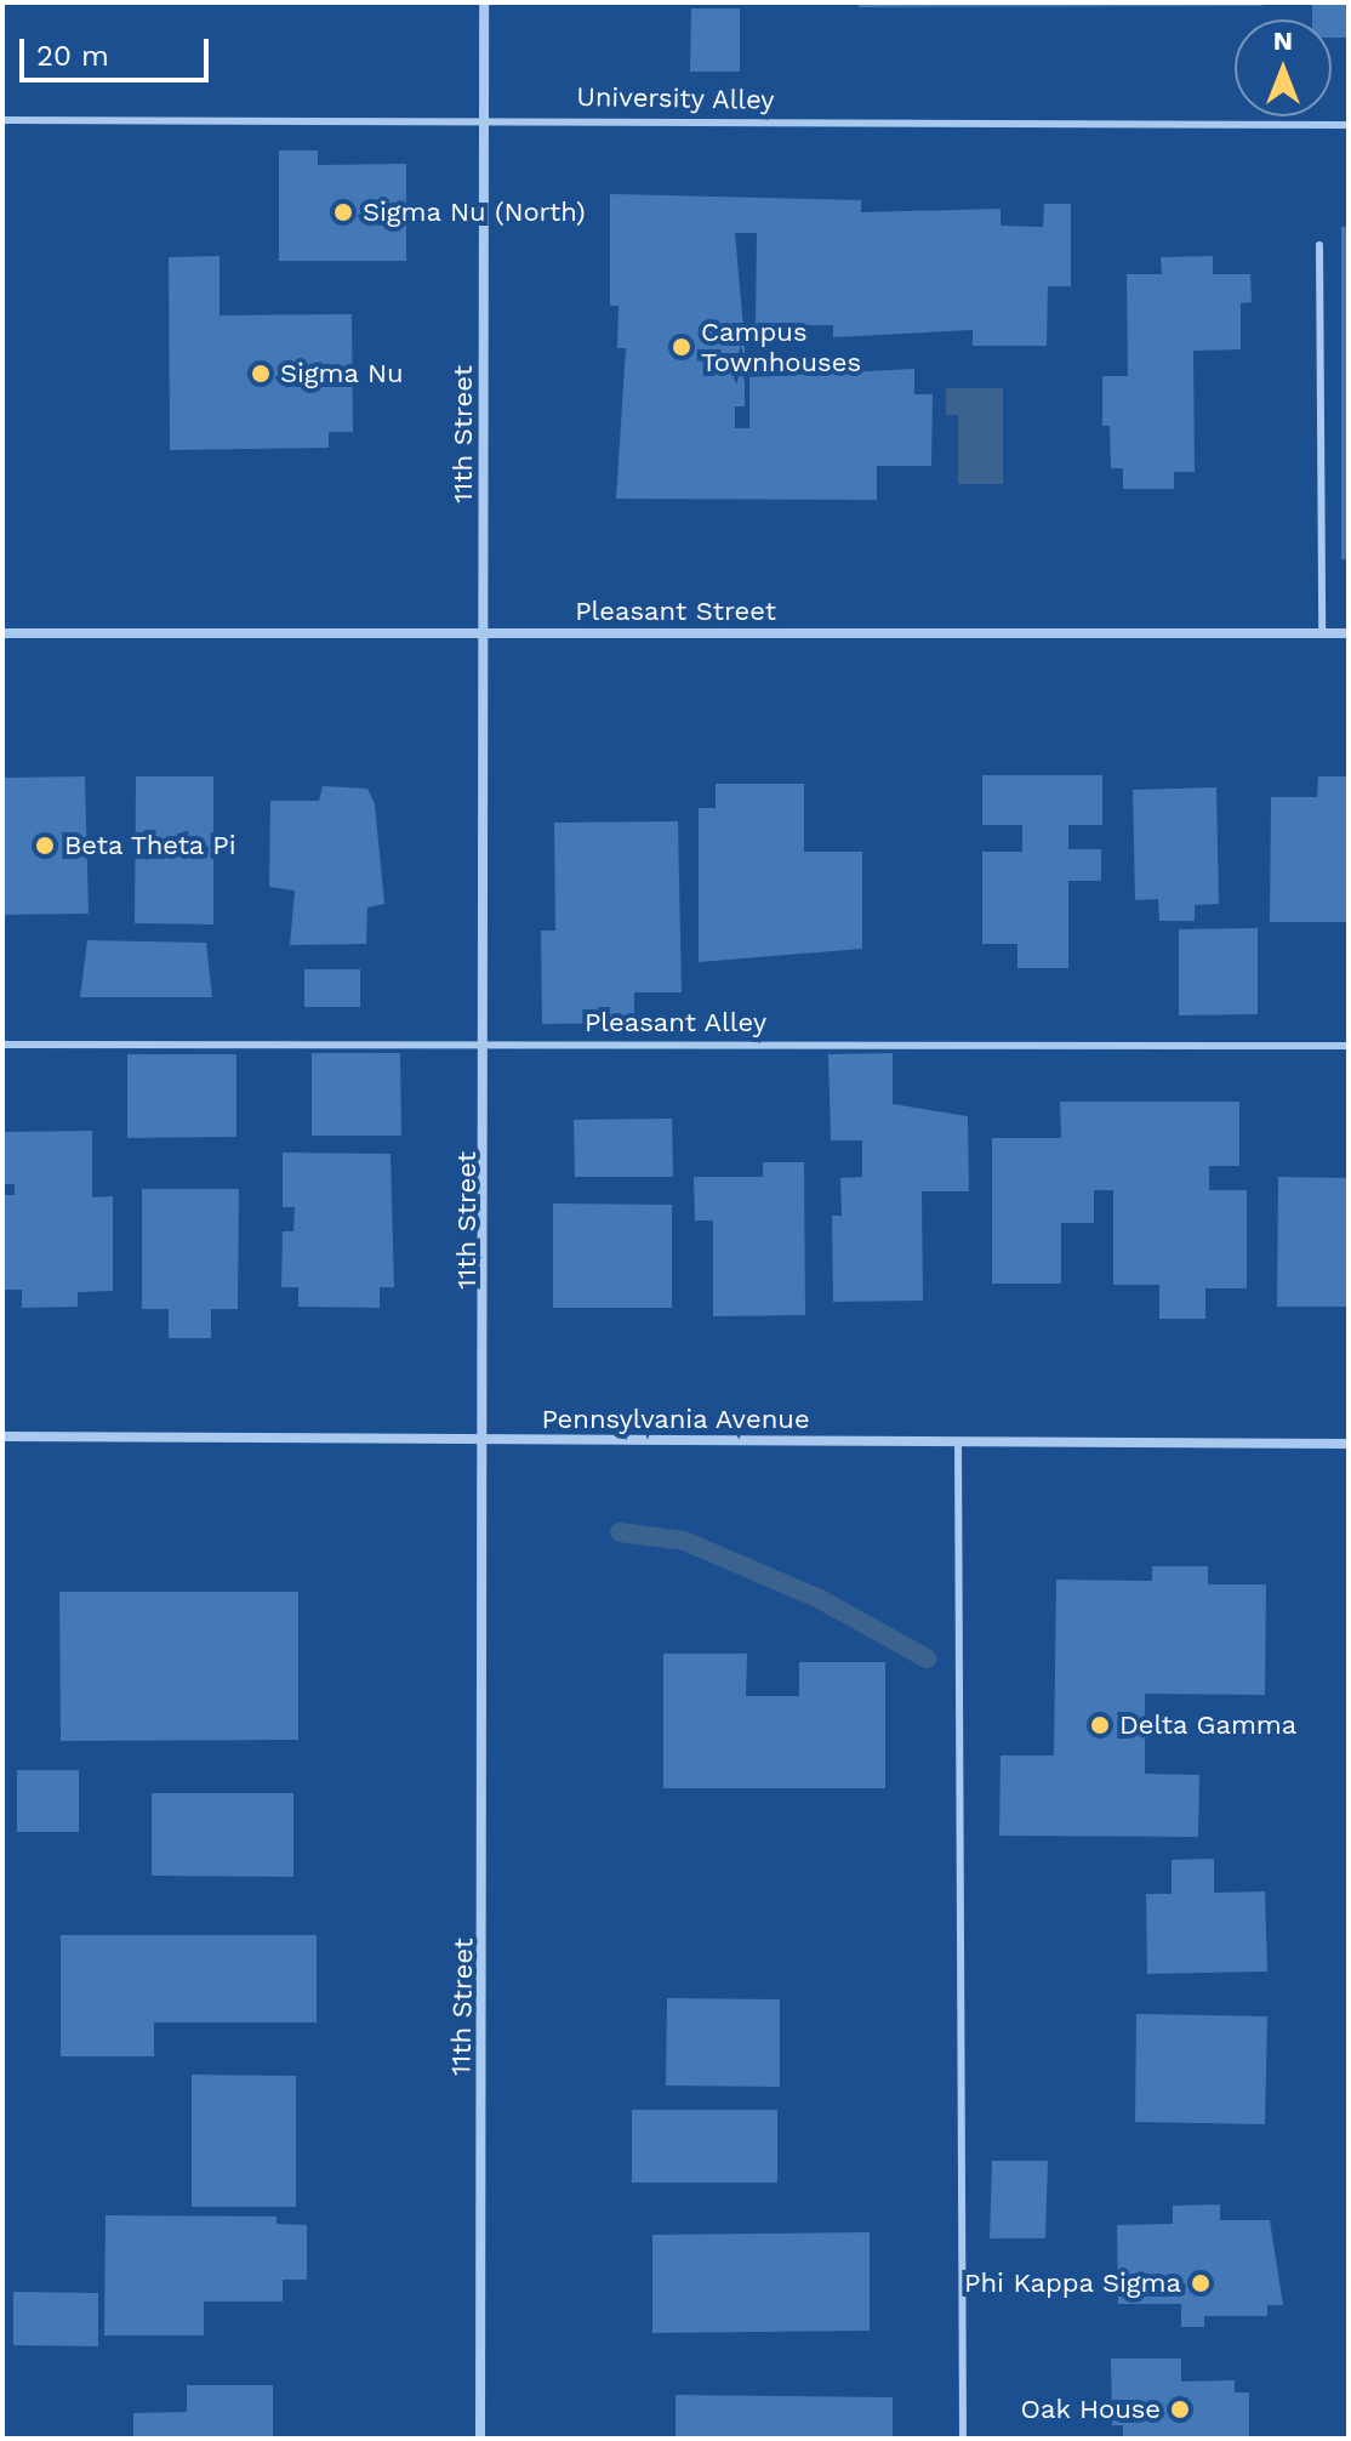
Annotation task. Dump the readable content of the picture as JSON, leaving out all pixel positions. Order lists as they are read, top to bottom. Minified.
{"streets":{"street":["11th Street","Pleasant Street","Pennsylvania Avenue"],"lane":["University Alley","Pleasant Alley"]},"crossings":[["University Alley","11th Street"],["11th Street","Pleasant Street"],["11th Street","Pleasant Alley"],["11th Street","Pennsylvania Avenue"]],"places":["Sigma Nu (North)","Campus Townhouses","Sigma Nu","Beta Theta Pi","Delta Gamma","Phi Kappa Sigma","Oak House"],"scale_bar":"20 m","north":"top"}
